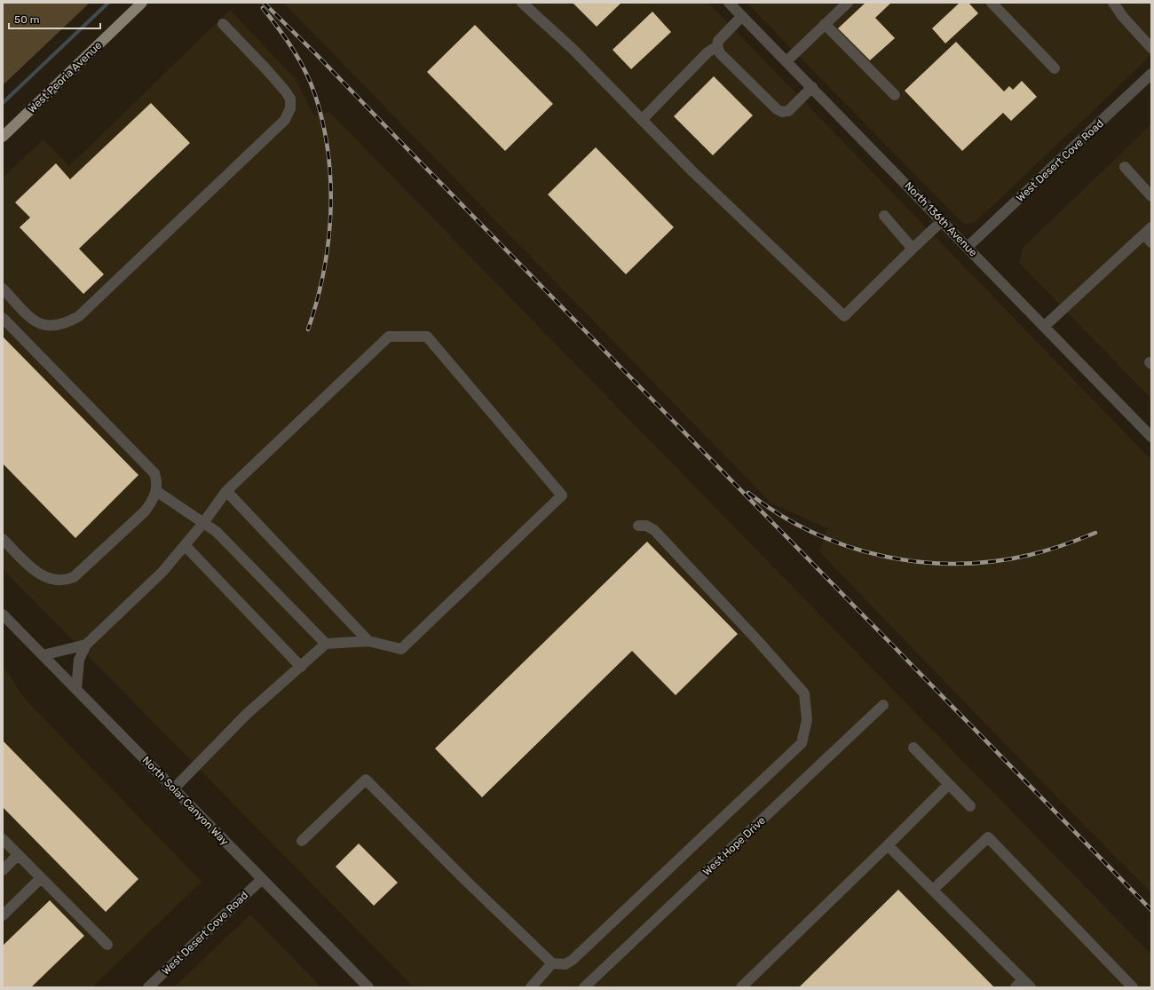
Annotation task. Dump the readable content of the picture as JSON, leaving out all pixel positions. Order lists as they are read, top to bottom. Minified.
{"streets":{"main road":["West Peoria Avenue"],"street":["West Desert Cove Road","North 136th Avenue","North Solar Canyon Way","West Hope Drive"]},"crossings":[["West Desert Cove Road","North 136th Avenue"],["West Desert Cove Road","North Solar Canyon Way"]],"scale_bar":"50 m"}
